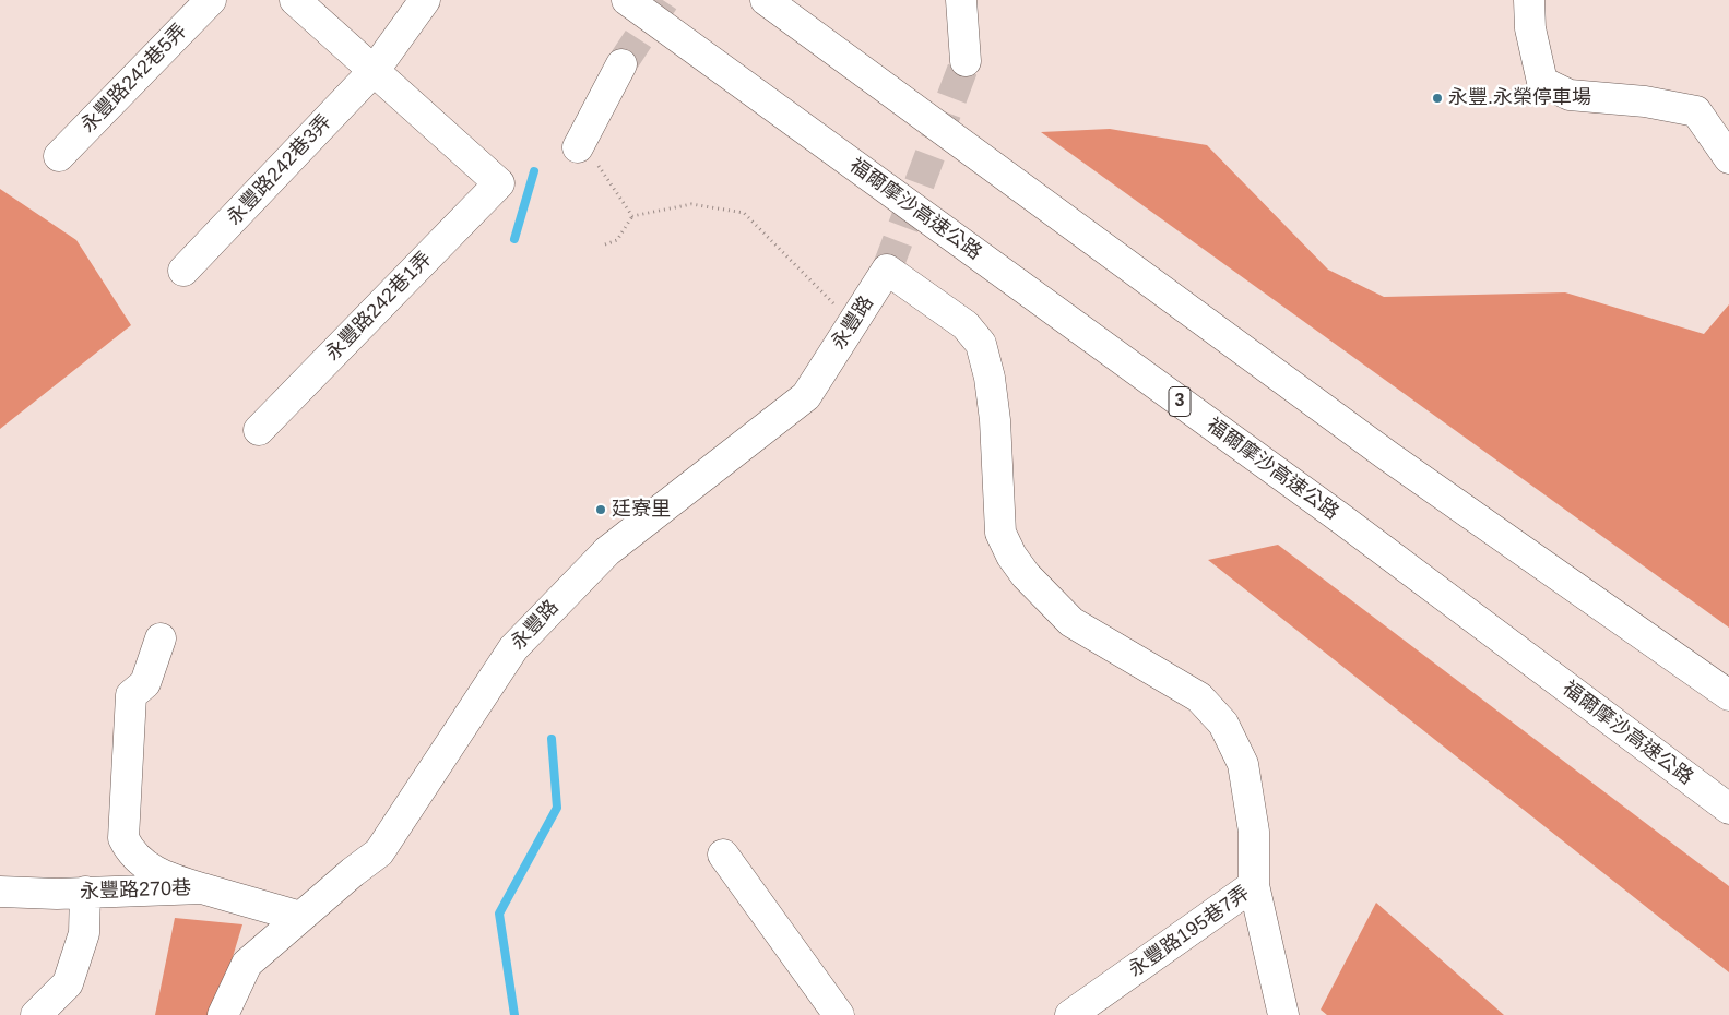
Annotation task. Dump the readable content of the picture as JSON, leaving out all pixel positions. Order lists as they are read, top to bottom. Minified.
{"streets":{"main road":["永豐路242巷5弄","永豐路242巷3弄","福爾摩沙高速公路","永豐路242巷1弄","永豐路","3","永豐路270巷","永豐路195巷7弄"]},"crossings":[["永豐路242巷3弄","永豐路242巷1弄"],["永豐路","永豐路270巷"],["永豐路","永豐路195巷7弄"]],"places":["永豐.永榮停車場","廷寮里"]}
